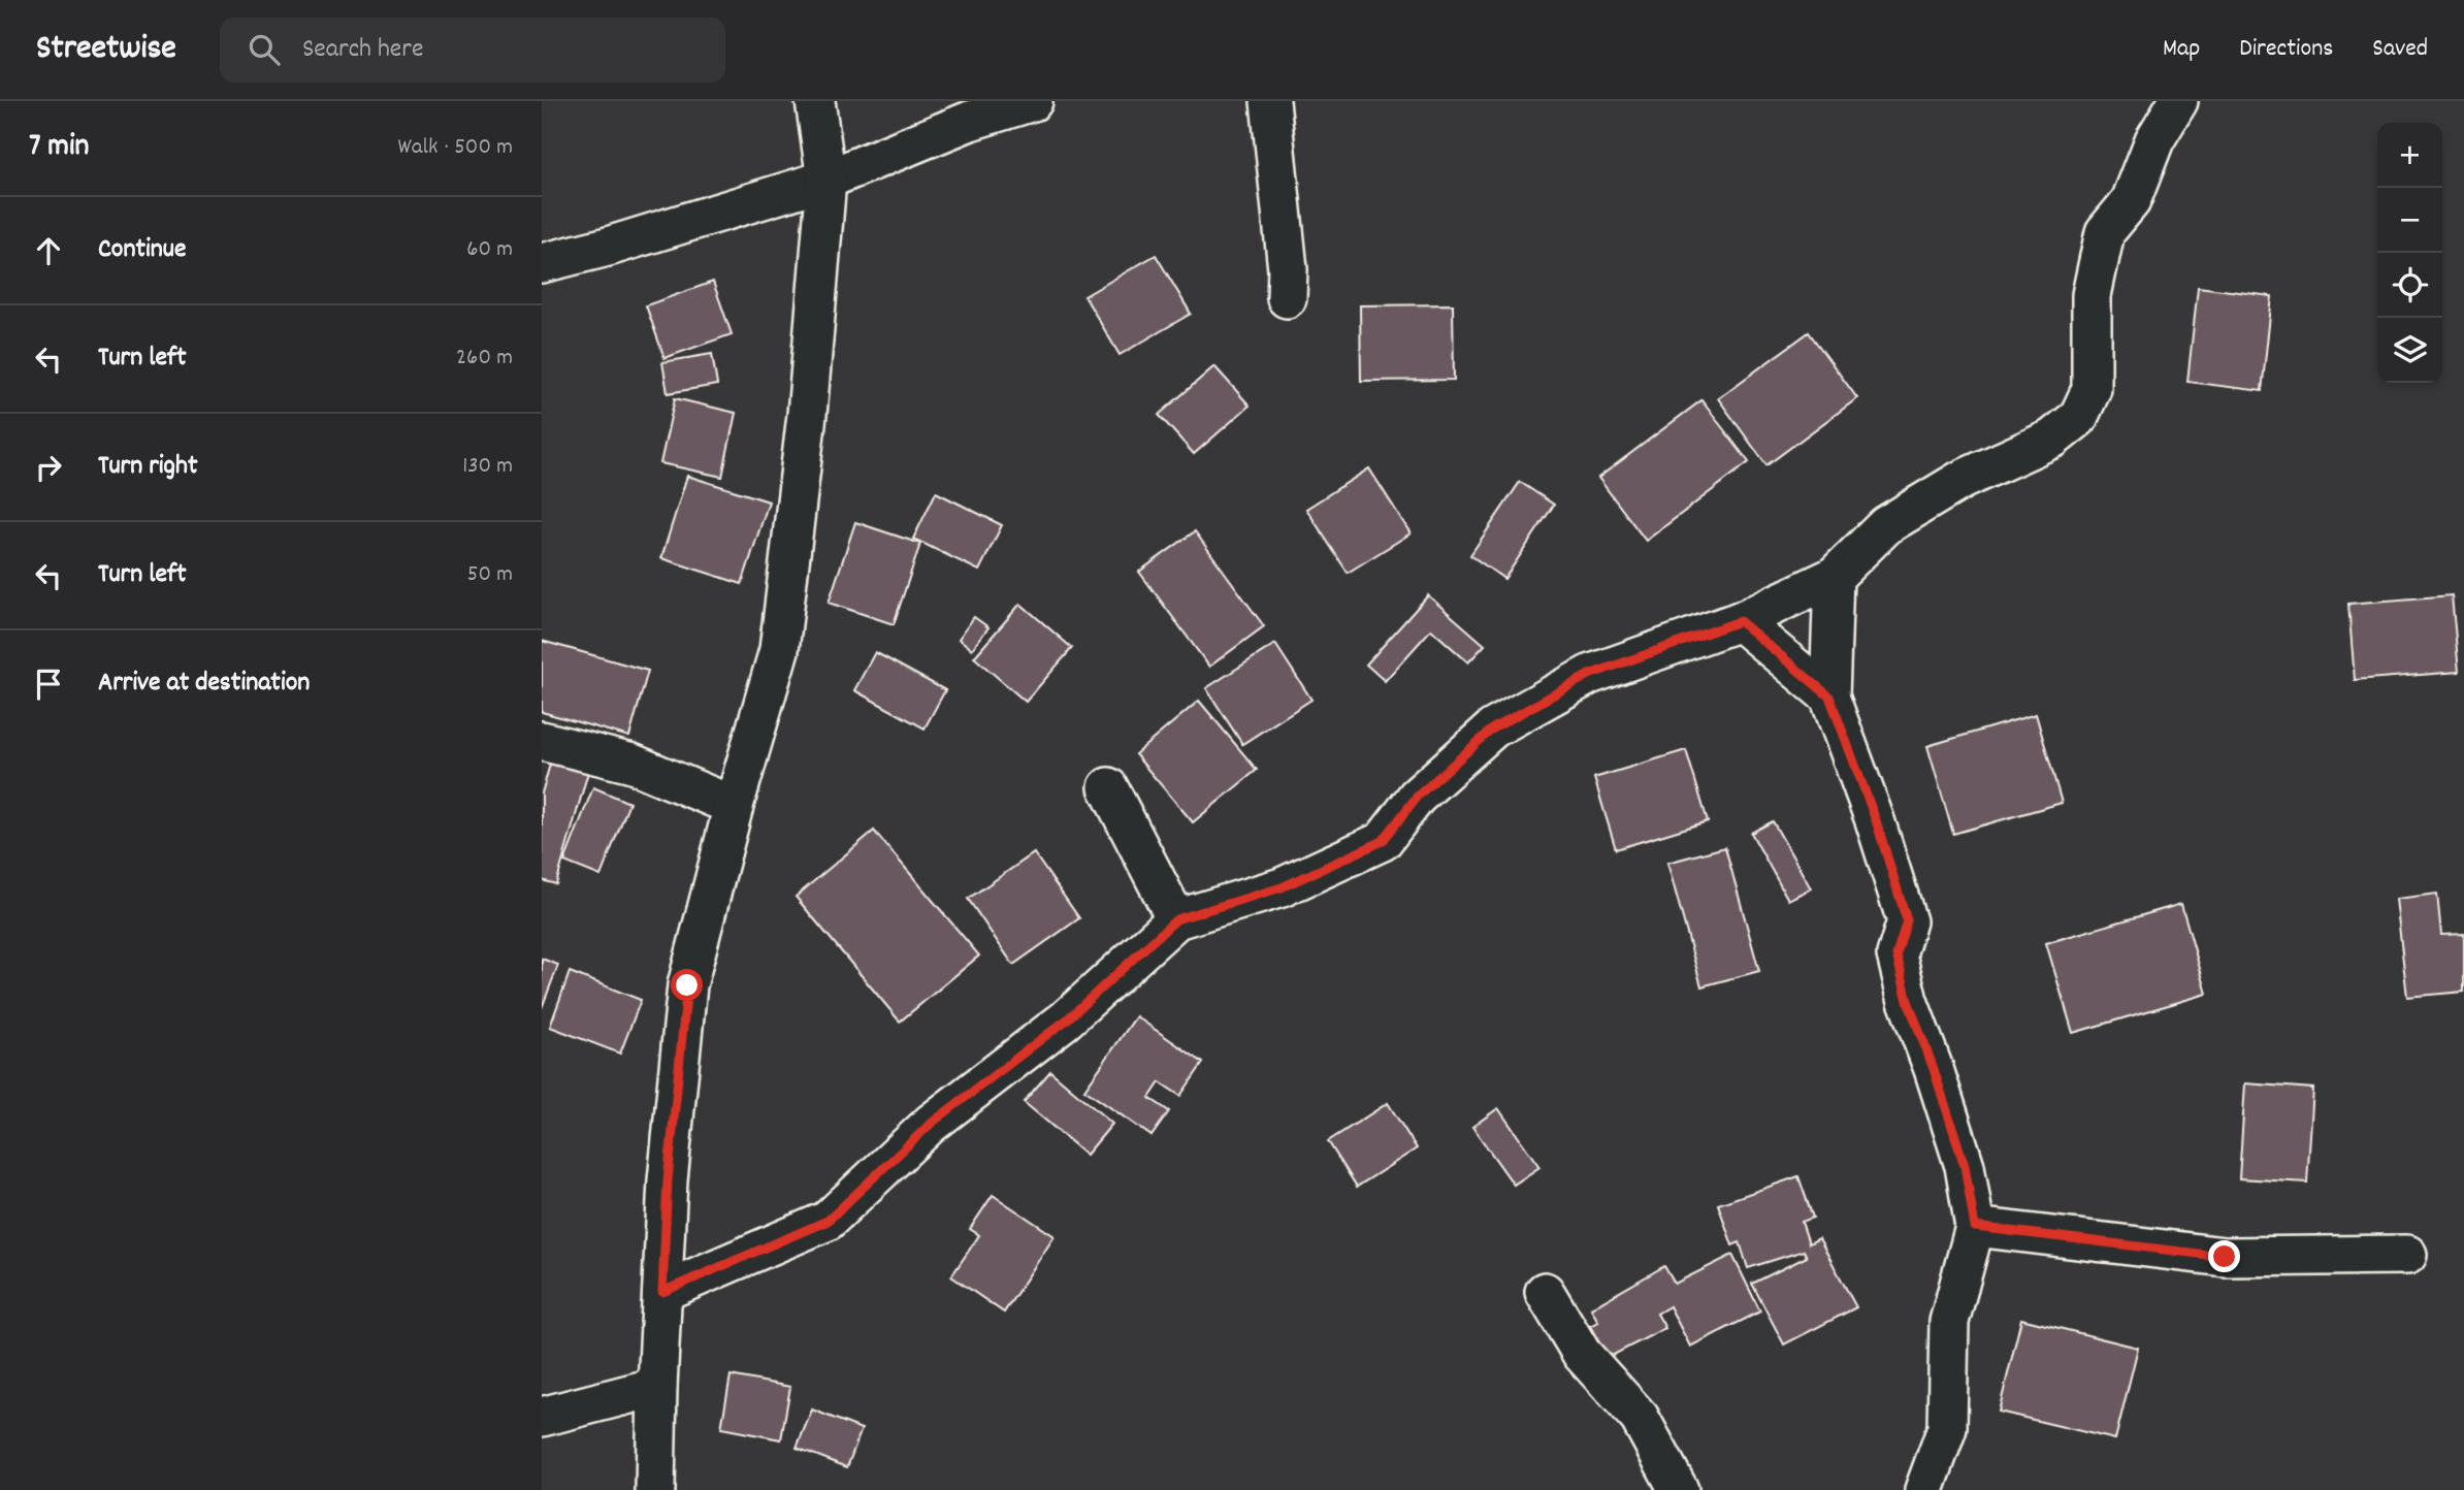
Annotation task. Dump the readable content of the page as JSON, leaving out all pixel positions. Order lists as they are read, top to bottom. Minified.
{"page":{"header":"Streetwise","search":"Search here","nav":["Map","Directions","Saved"],"heading":["7 min","Walk · 500 m"],"map_buttons":["+","−"],"list":[["Continue","60 m"],["Turn left","260 m"],["Turn right","130 m"],["Turn left","50 m"],"Arrive at destination"]}}
